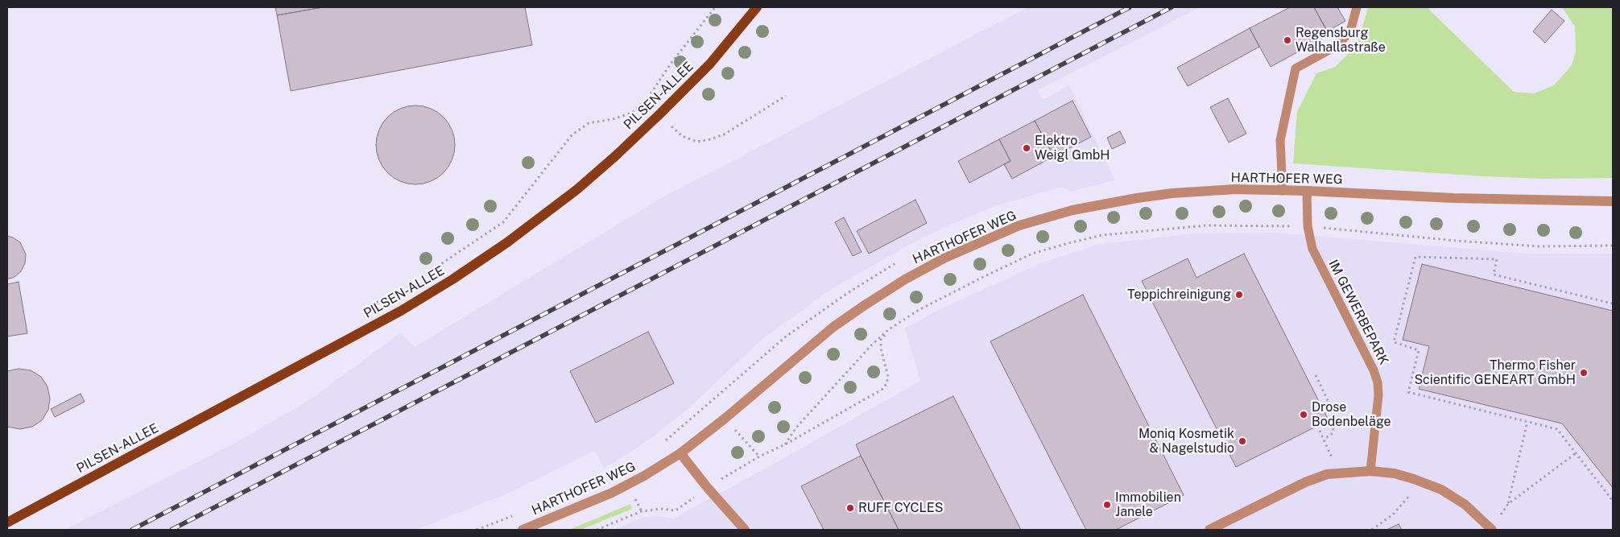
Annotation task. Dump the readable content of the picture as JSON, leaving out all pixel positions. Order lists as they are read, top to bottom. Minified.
{"streets":{"main road":["PILSEN-ALLEE"],"street":["HARTHOFER WEG"],"lane":["IM GEWERBEPARK"]},"crossings":[["HARTHOFER WEG","IM GEWERBEPARK"]],"places":["Regensburg Walhallastraße","Elektro Weigl GmbH","Teppichreinigung","Thermo Fisher Scientific GENEART GmbH","Drose Bodenbeläge","Moniq Kosmetik & Nagelstudio","Immobilien Janele","RUFF CYCLES"]}
